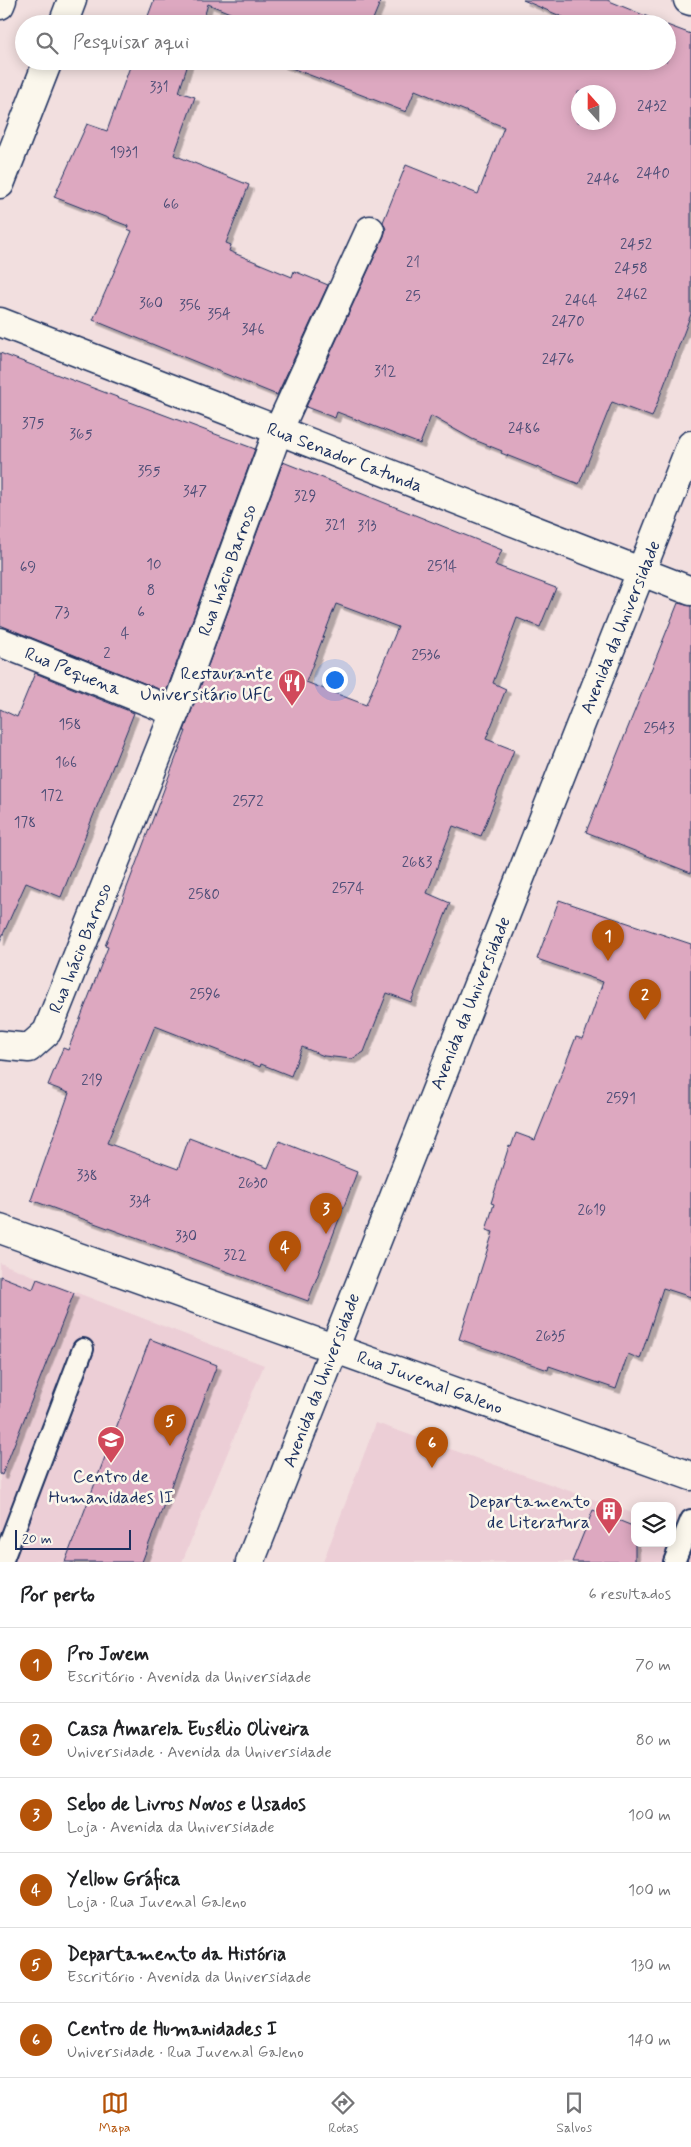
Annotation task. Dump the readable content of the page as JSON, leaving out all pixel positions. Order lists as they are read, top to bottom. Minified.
{"streets":{"street":["Rua Senador Catunda","Rua Inácio Barroso","Avenida da Universidade","Rua Pequena","Rua Juvenal Galeno"]},"crossings":[["Rua Senador Catunda","Rua Inácio Barroso"],["Rua Senador Catunda","Avenida da Universidade"],["Rua Inácio Barroso","Rua Pequena"],["Avenida da Universidade","Rua Juvenal Galeno"]],"places":{"restaurant":["Restaurante Universitário UFC"],"school or university":["Centro de Humanidades II"],"building":["Departamento de Literatura"]},"house_numbers":["331","2432","1931","2440","2446","66","2452","21","2458","2462","25","2464","360","356","354","2470","346","2476","312","375","2486","365","355","347","329","321","313","10","2514","69","8","73","6","4","2","2536","158","2543","166","172","2572","178","2683","2574","2580","2596","219","2591","338","2630","334","2619","330","322","2635"],"scale_bar":"20 m","north":"top","page":{"search":"Pesquisar aqui","pins":["1","2","3","4","5","6"],"scale":"20 m","heading":["Por perto","6 resultados"],"list":[{"mark":"1","name":"Pro Jovem","note":"Escritório · Avenida da Universidade","value":"70 m"},{"mark":"2","name":"Casa Amarela Eusélio Oliveira","note":"Universidade · Avenida da Universidade","value":"80 m"},{"mark":"3","name":"Sebo de Livros Novos e Usados","note":"Loja · Avenida da Universidade","value":"100 m"},{"mark":"4","name":"Yellow Gráfica","note":"Loja · Rua Juvenal Galeno","value":"100 m"},{"mark":"5","name":"Departamento da História","note":"Escritório · Avenida da Universidade","value":"130 m"},{"mark":"6","name":"Centro de Humanidades I","note":"Universidade · Rua Juvenal Galeno","value":"140 m"}],"nav":["Mapa","Rotas","Salvos"]}}
